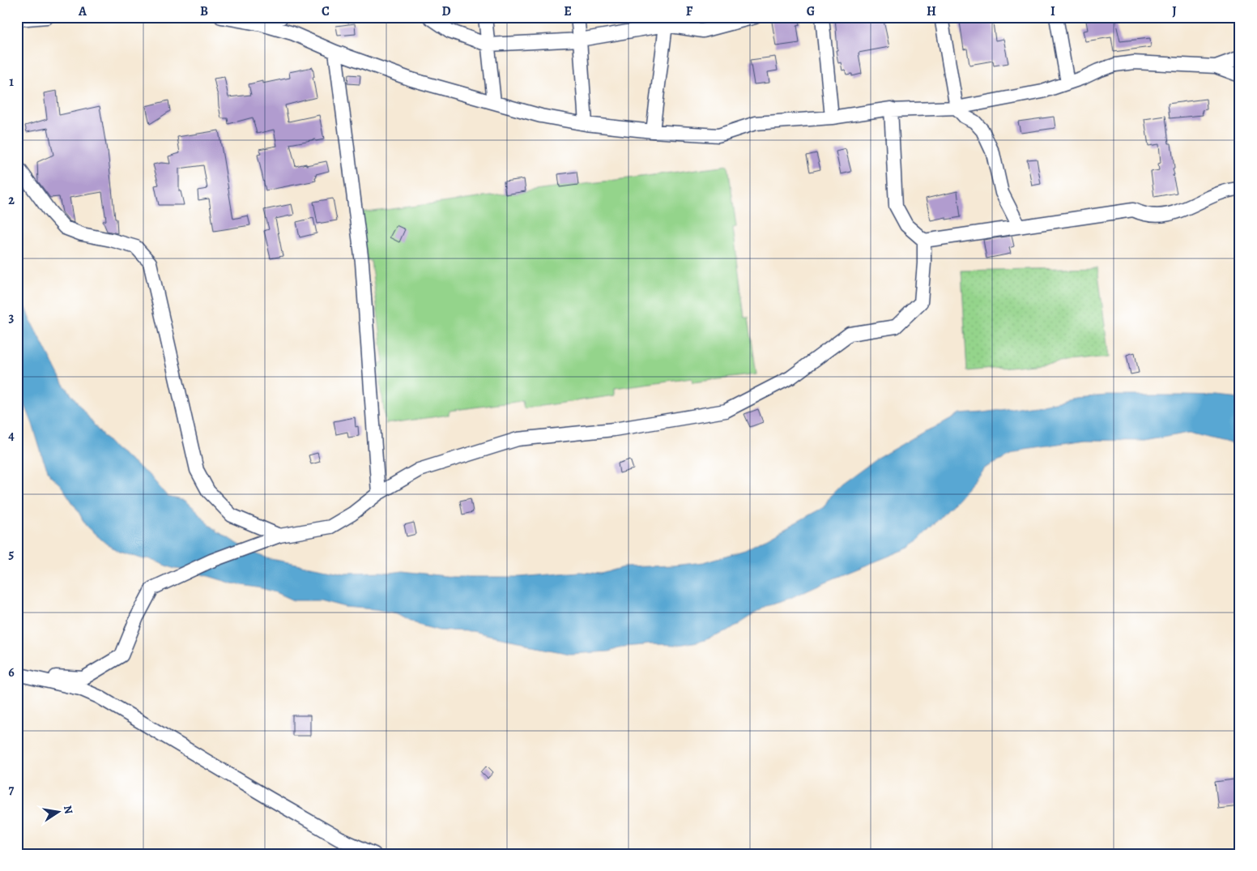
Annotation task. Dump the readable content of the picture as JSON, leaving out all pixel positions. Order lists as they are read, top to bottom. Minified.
{"north":"right","grid":{"columns":["A","B","C","D","E","F","G","H","I","J"],"rows":["1","2","3","4","5","6","7"]}}
